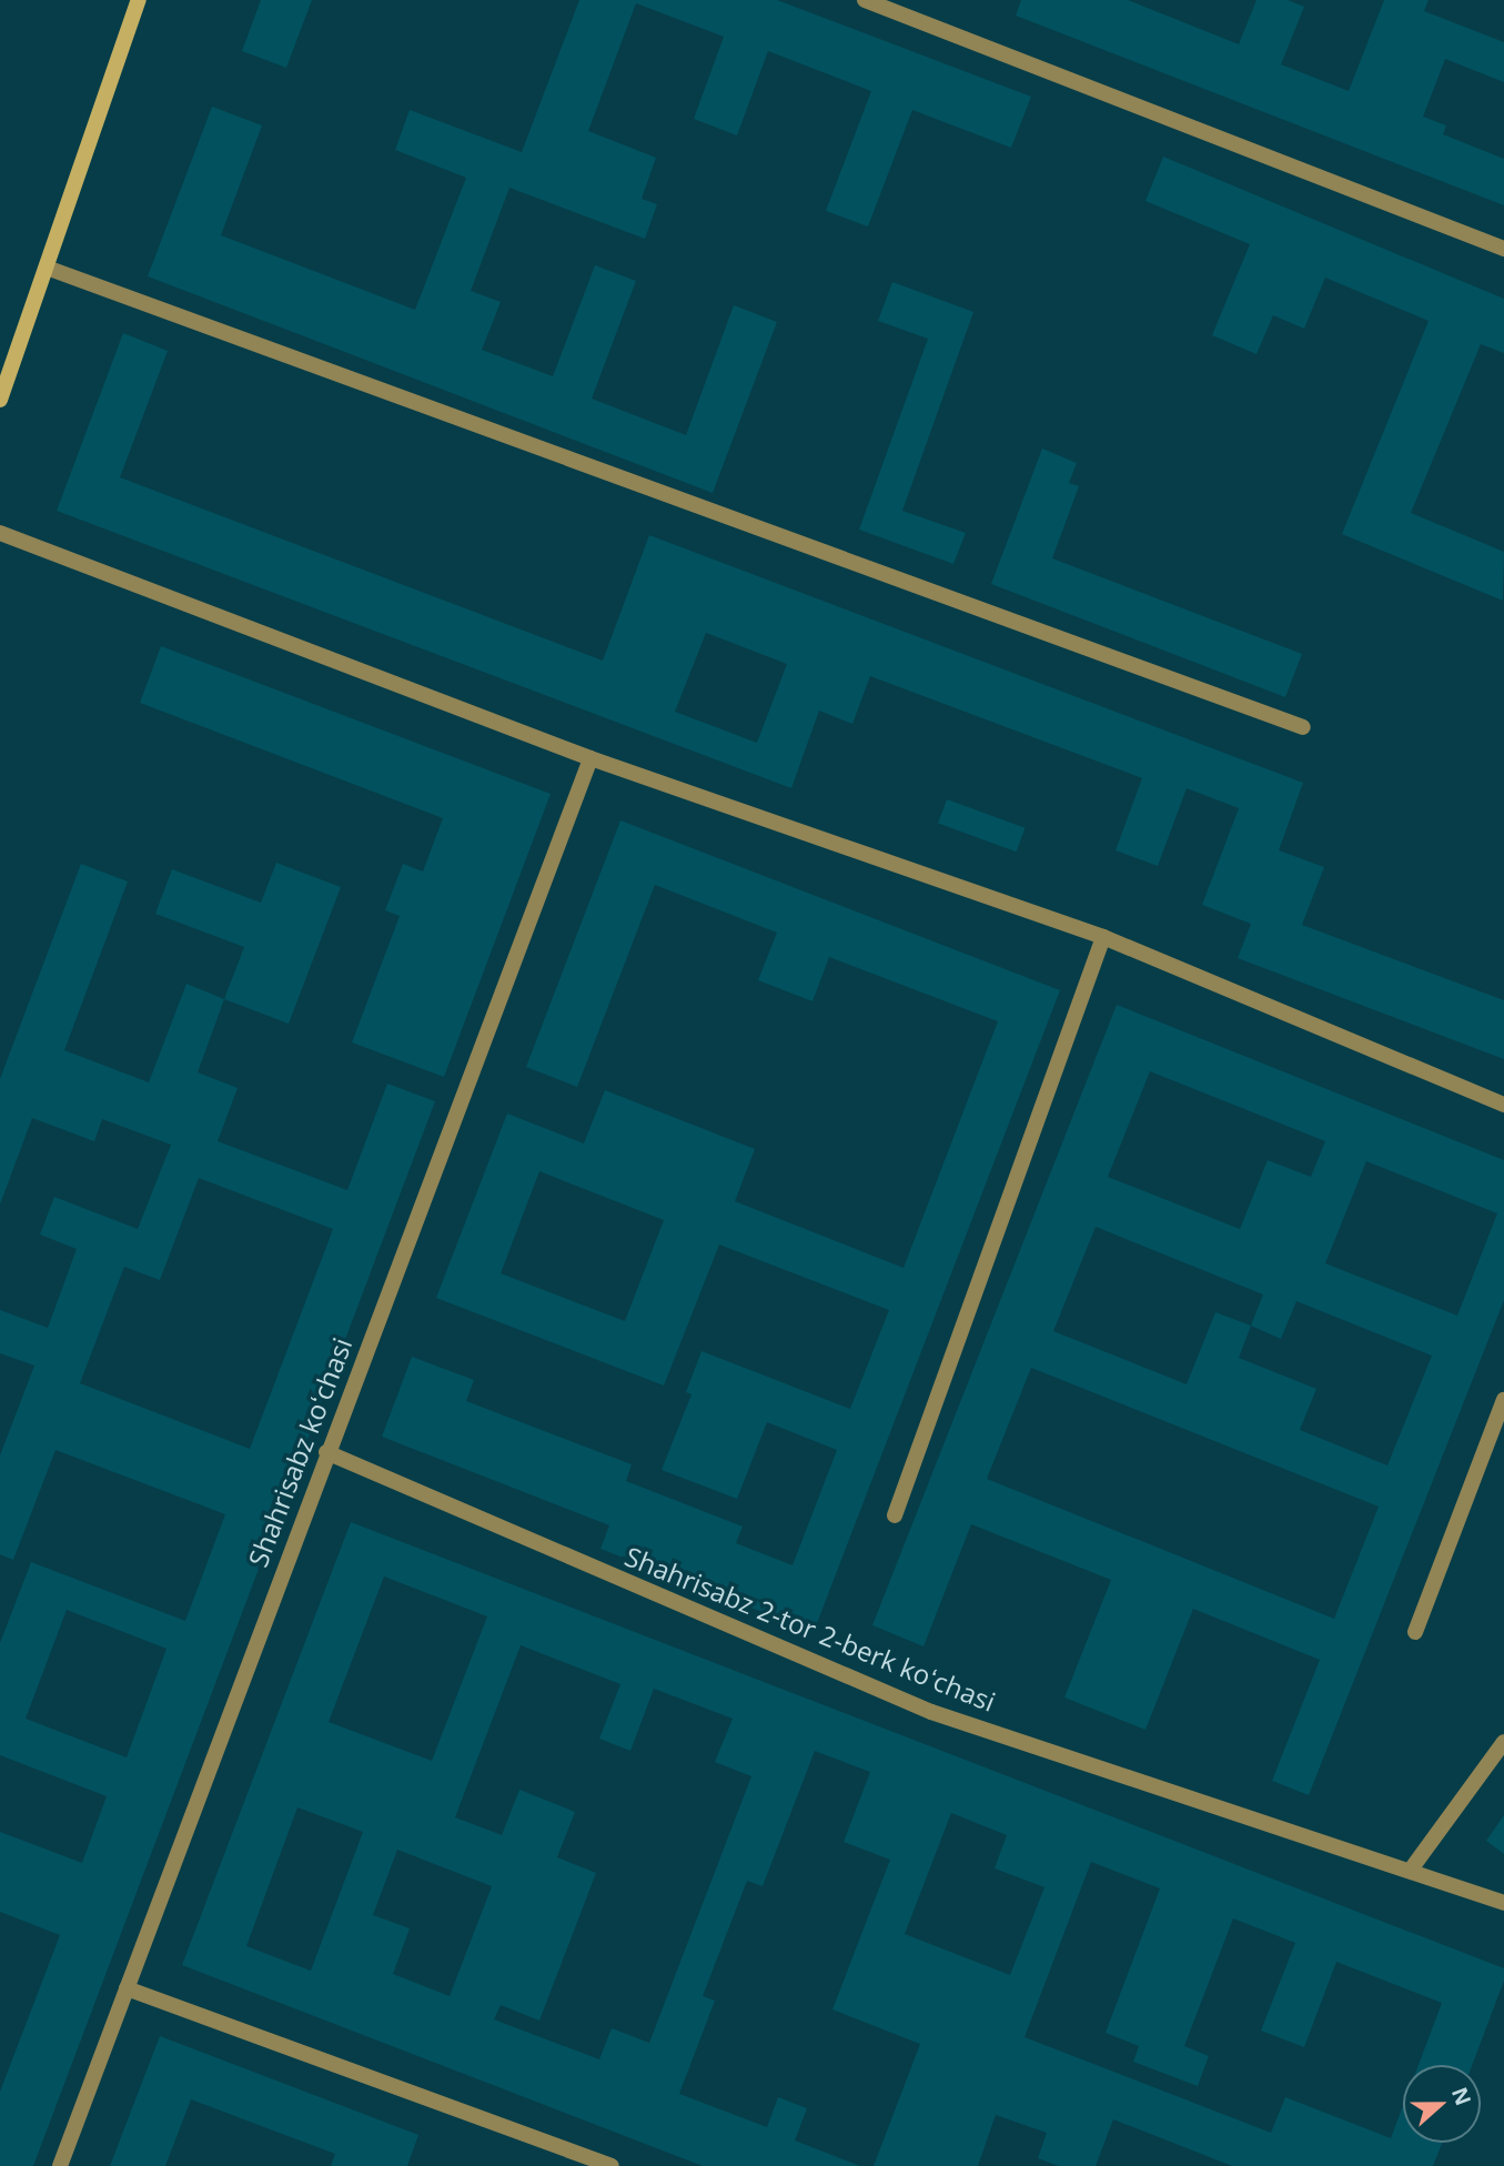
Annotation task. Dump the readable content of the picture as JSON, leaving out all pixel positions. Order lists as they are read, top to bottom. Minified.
{"streets":{"street":["Shahrisabz koʻchasi","Shahrisabz 2-tor 2-berk koʻchasi"]},"crossings":[["Shahrisabz koʻchasi","Shahrisabz 2-tor 2-berk koʻchasi"]],"north":"right"}
